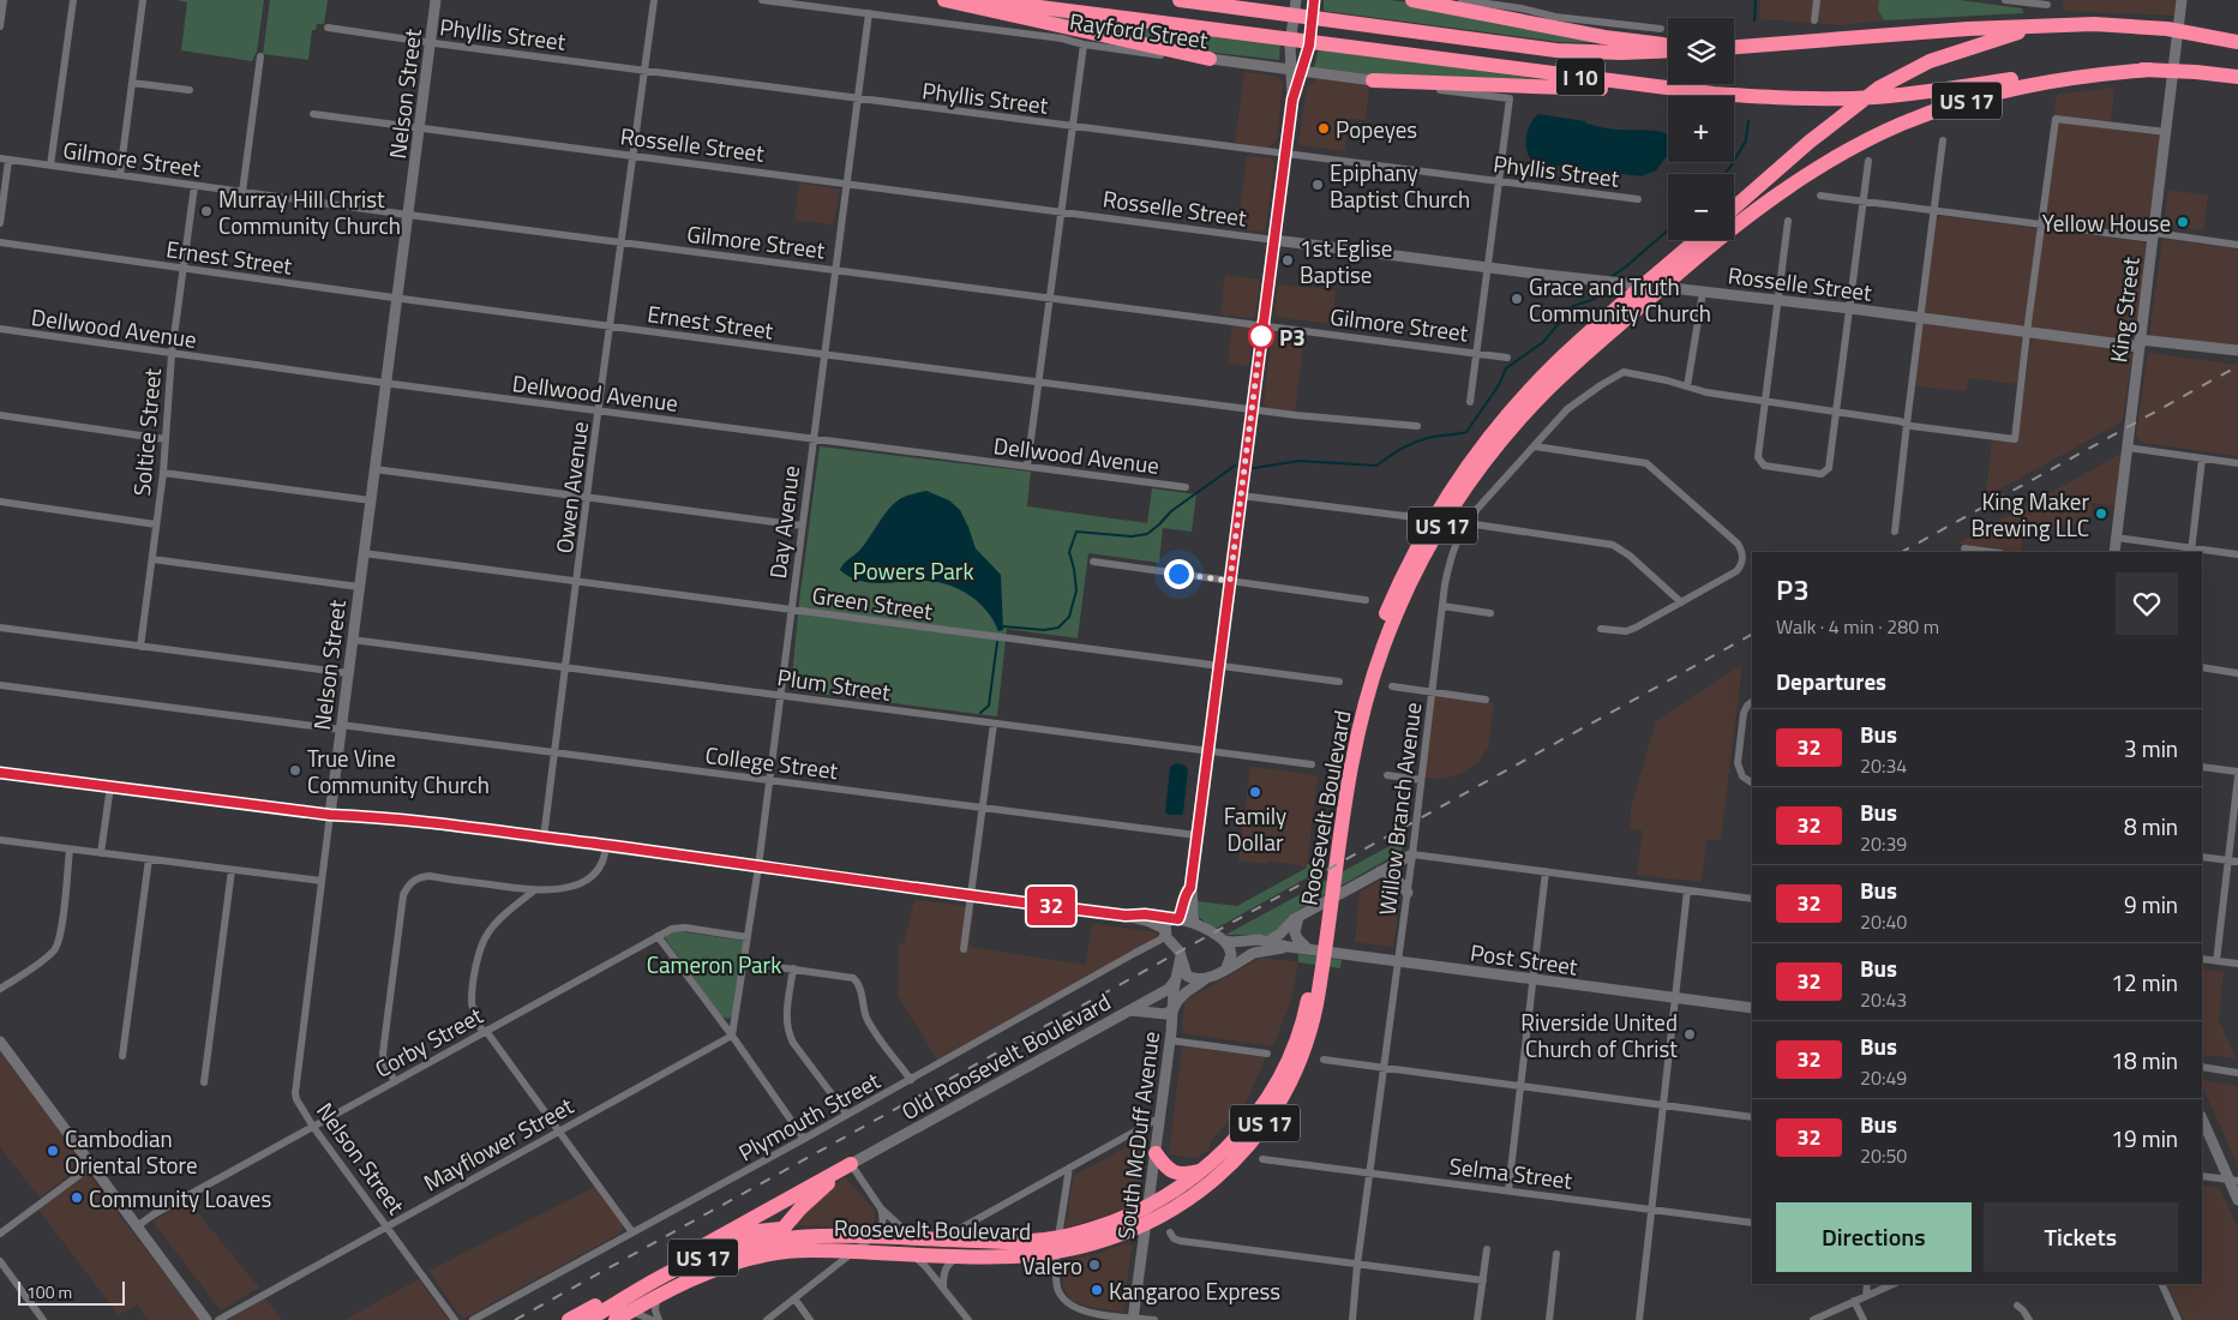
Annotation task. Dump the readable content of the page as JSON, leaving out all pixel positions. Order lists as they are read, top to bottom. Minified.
{"streets":{"highway":["I 10","US 17","Roosevelt Boulevard"],"main road":["Rayford Street","Nelson Street","Rosselle Street","King Street","Post Street","Old Roosevelt Boulevard","South McDuff Avenue"],"street":["Phyllis Street","Gilmore Street","Ernest Street","Dellwood Avenue","Soltice Street","Owen Avenue","Day Avenue","Green Street","Plum Street","College Street","Willow Branch Avenue","Corby Street","Plymouth Street","Mayflower Street","Selma Street"]},"crossings":[["Rayford Street","Phyllis Street"],["Rayford Street","Day Avenue"],["Phyllis Street","Nelson Street"],["Phyllis Street","Owen Avenue"],["Phyllis Street","Day Avenue"],["I 10","Roosevelt Boulevard"],["Nelson Street","Rosselle Street"],["Nelson Street","Gilmore Street"],["Nelson Street","Ernest Street"],["Nelson Street","Dellwood Avenue"],["Nelson Street","Green Street"],["Nelson Street","Plum Street"],["Nelson Street","College Street"],["Nelson Street","Corby Street"],["Nelson Street","Mayflower Street"],["Rosselle Street","King Street"],["Rosselle Street","Owen Avenue"],["Rosselle Street","Day Avenue"],["Gilmore Street","Soltice Street"],["Gilmore Street","Owen Avenue"],["Gilmore Street","Day Avenue"],["Ernest Street","Soltice Street"],["Ernest Street","Owen Avenue"],["Ernest Street","Day Avenue"],["Dellwood Avenue","Soltice Street"],["Dellwood Avenue","Owen Avenue"],["Dellwood Avenue","Day Avenue"],["Owen Avenue","Green Street"],["Owen Avenue","Plum Street"],["Owen Avenue","College Street"],["Day Avenue","Green Street"],["Day Avenue","Plum Street"],["Day Avenue","College Street"],["Day Avenue","Corby Street"],["Day Avenue","Mayflower Street"],["Roosevelt Boulevard","South McDuff Avenue"],["Willow Branch Avenue","Post Street"],["Willow Branch Avenue","Selma Street"],["Old Roosevelt Boulevard","South McDuff Avenue"]],"parks":["Powers Park","Cameron Park"],"places":["Popeyes","Epiphany Baptist Church","Murray Hill Christ Community Church","Yellow House","1st Eglise Baptise","Grace and Truth Community Church","P3","King Maker Brewing LLC","True Vine Community Church","Family Dollar","Riverside United Church of Christ","Cambodian Oriental Store","Community Loaves","Valero","Kangaroo Express"],"lines":["bus line 32"],"scale_bar":"100 m","page":{"on_map":"32","map_buttons":["+","−"],"heading":[["P3","Walk · 4 min · 280 m"],"Departures"],"list":[{"mark":"32","name":"Bus","note":"20:34","value":"3 min"},{"mark":"32","name":"Bus","note":"20:39","value":"8 min"},{"mark":"32","name":"Bus","note":"20:40","value":"9 min"},{"mark":"32","name":"Bus","note":"20:43","value":"12 min"},{"mark":"32","name":"Bus","note":"20:49","value":"18 min"},{"mark":"32","name":"Bus","note":"20:50","value":"19 min"}],"buttons":["Directions","Tickets"],"scale":"100 m"}}
